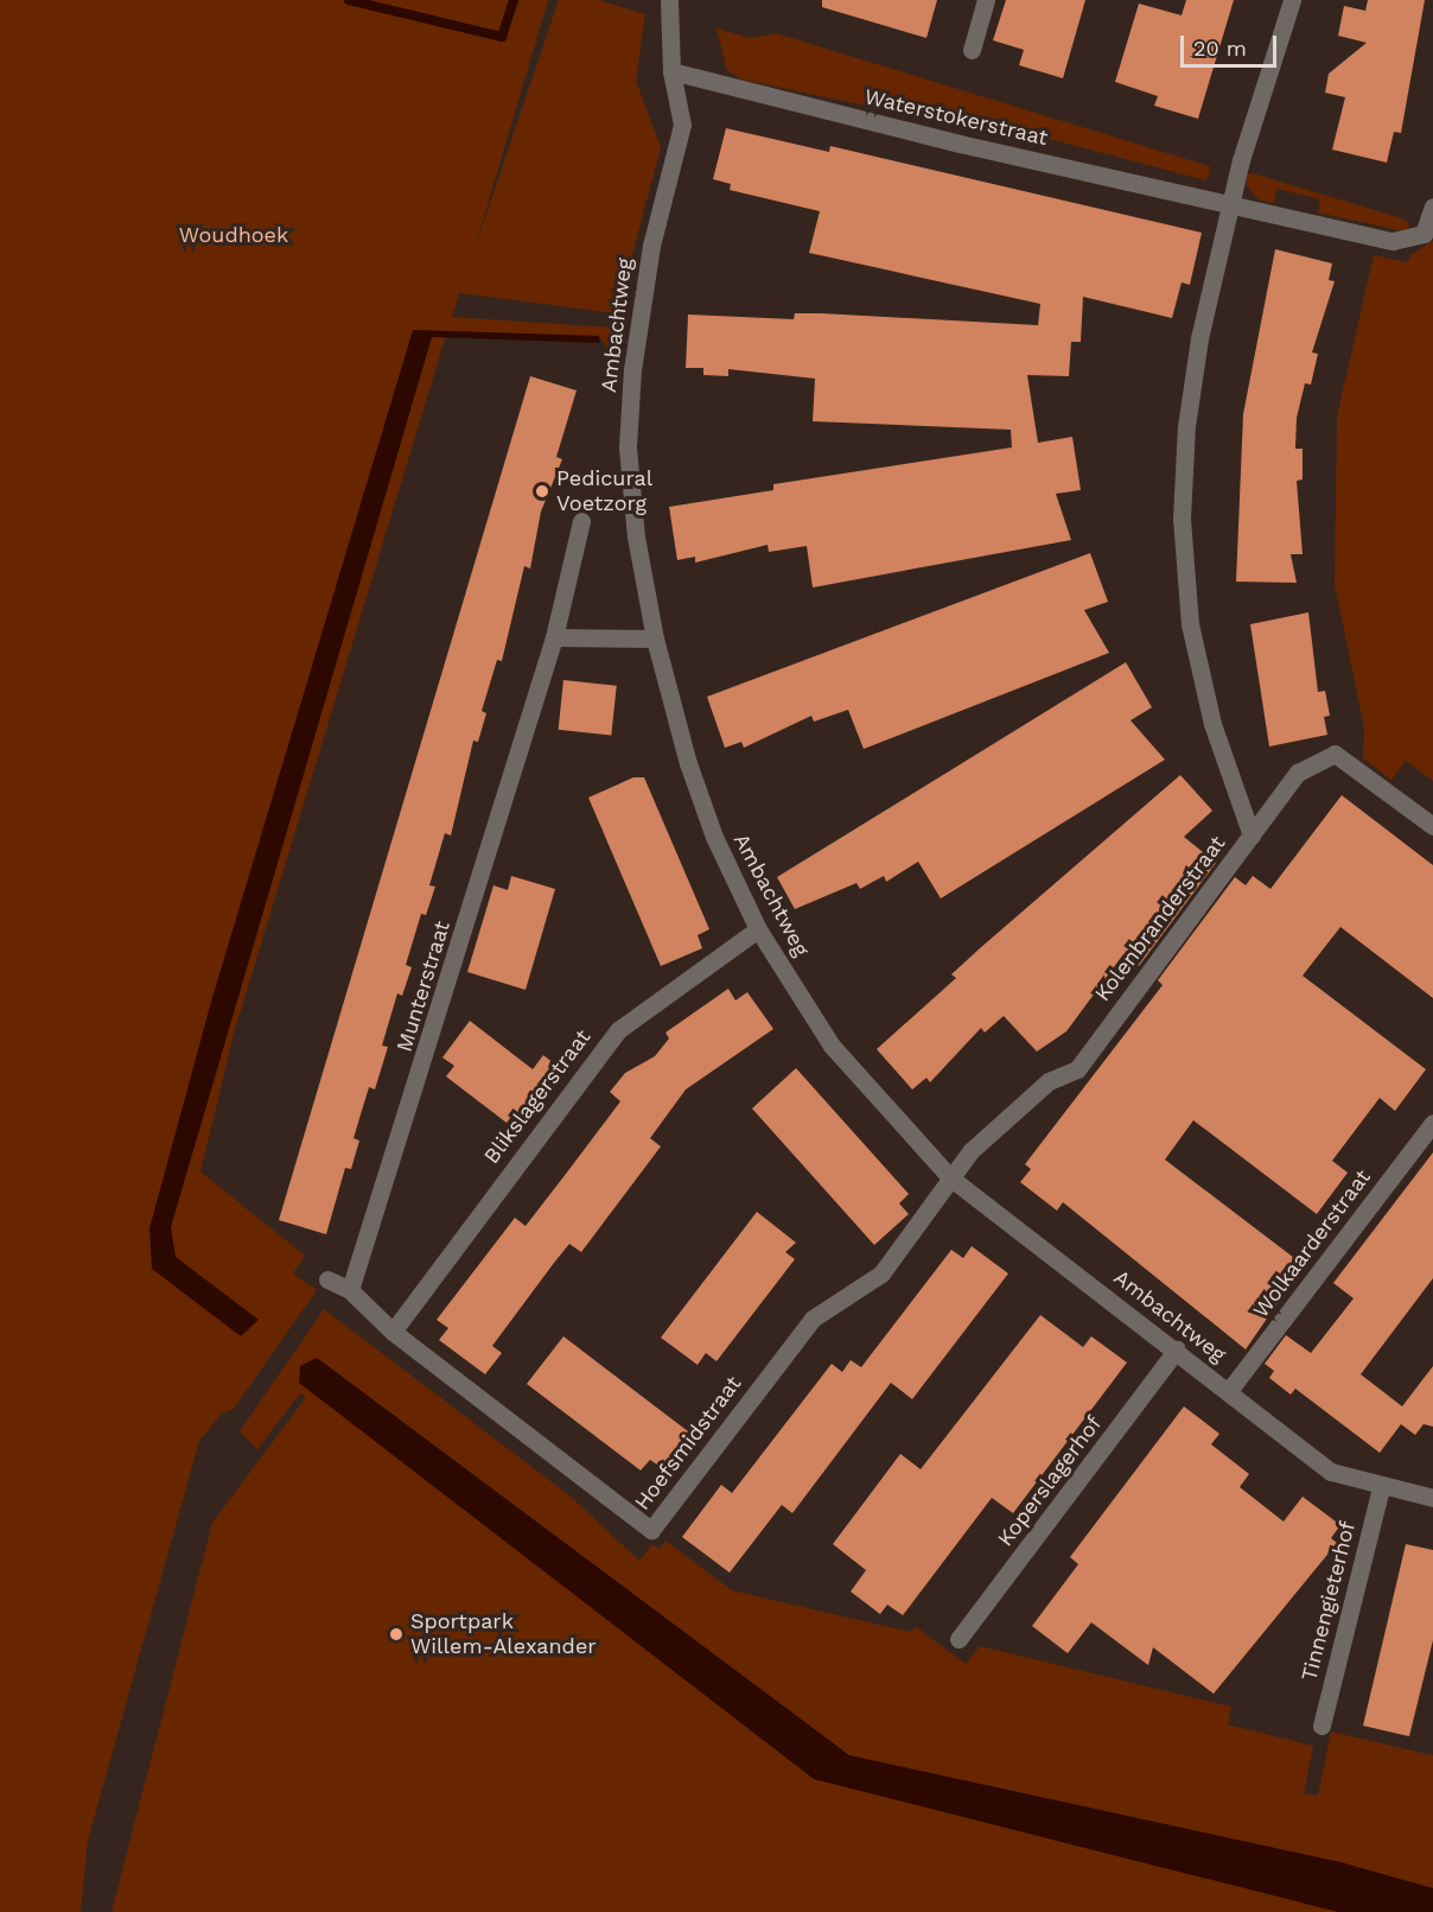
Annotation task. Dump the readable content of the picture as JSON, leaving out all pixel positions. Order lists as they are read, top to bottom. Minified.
{"streets":{"street":["Waterstokerstraat","Ambachtweg","Kolenbranderstraat","Munterstraat","Blikslagerstraat","Wolkaarderstraat","Hoefsmidstraat","Koperslagerhof","Tinnengieterhof"]},"crossings":[["Waterstokerstraat","Ambachtweg"],["Waterstokerstraat","Kolenbranderstraat"],["Ambachtweg","Kolenbranderstraat"],["Ambachtweg","Blikslagerstraat"],["Ambachtweg","Wolkaarderstraat"],["Ambachtweg","Hoefsmidstraat"],["Ambachtweg","Koperslagerhof"],["Ambachtweg","Tinnengieterhof"],["Kolenbranderstraat","Hoefsmidstraat"],["Blikslagerstraat","Hoefsmidstraat"]],"parks":["Woudhoek"],"places":["Pedicural Voetzorg","Sportpark Willem-Alexander"],"scale_bar":"20 m"}
